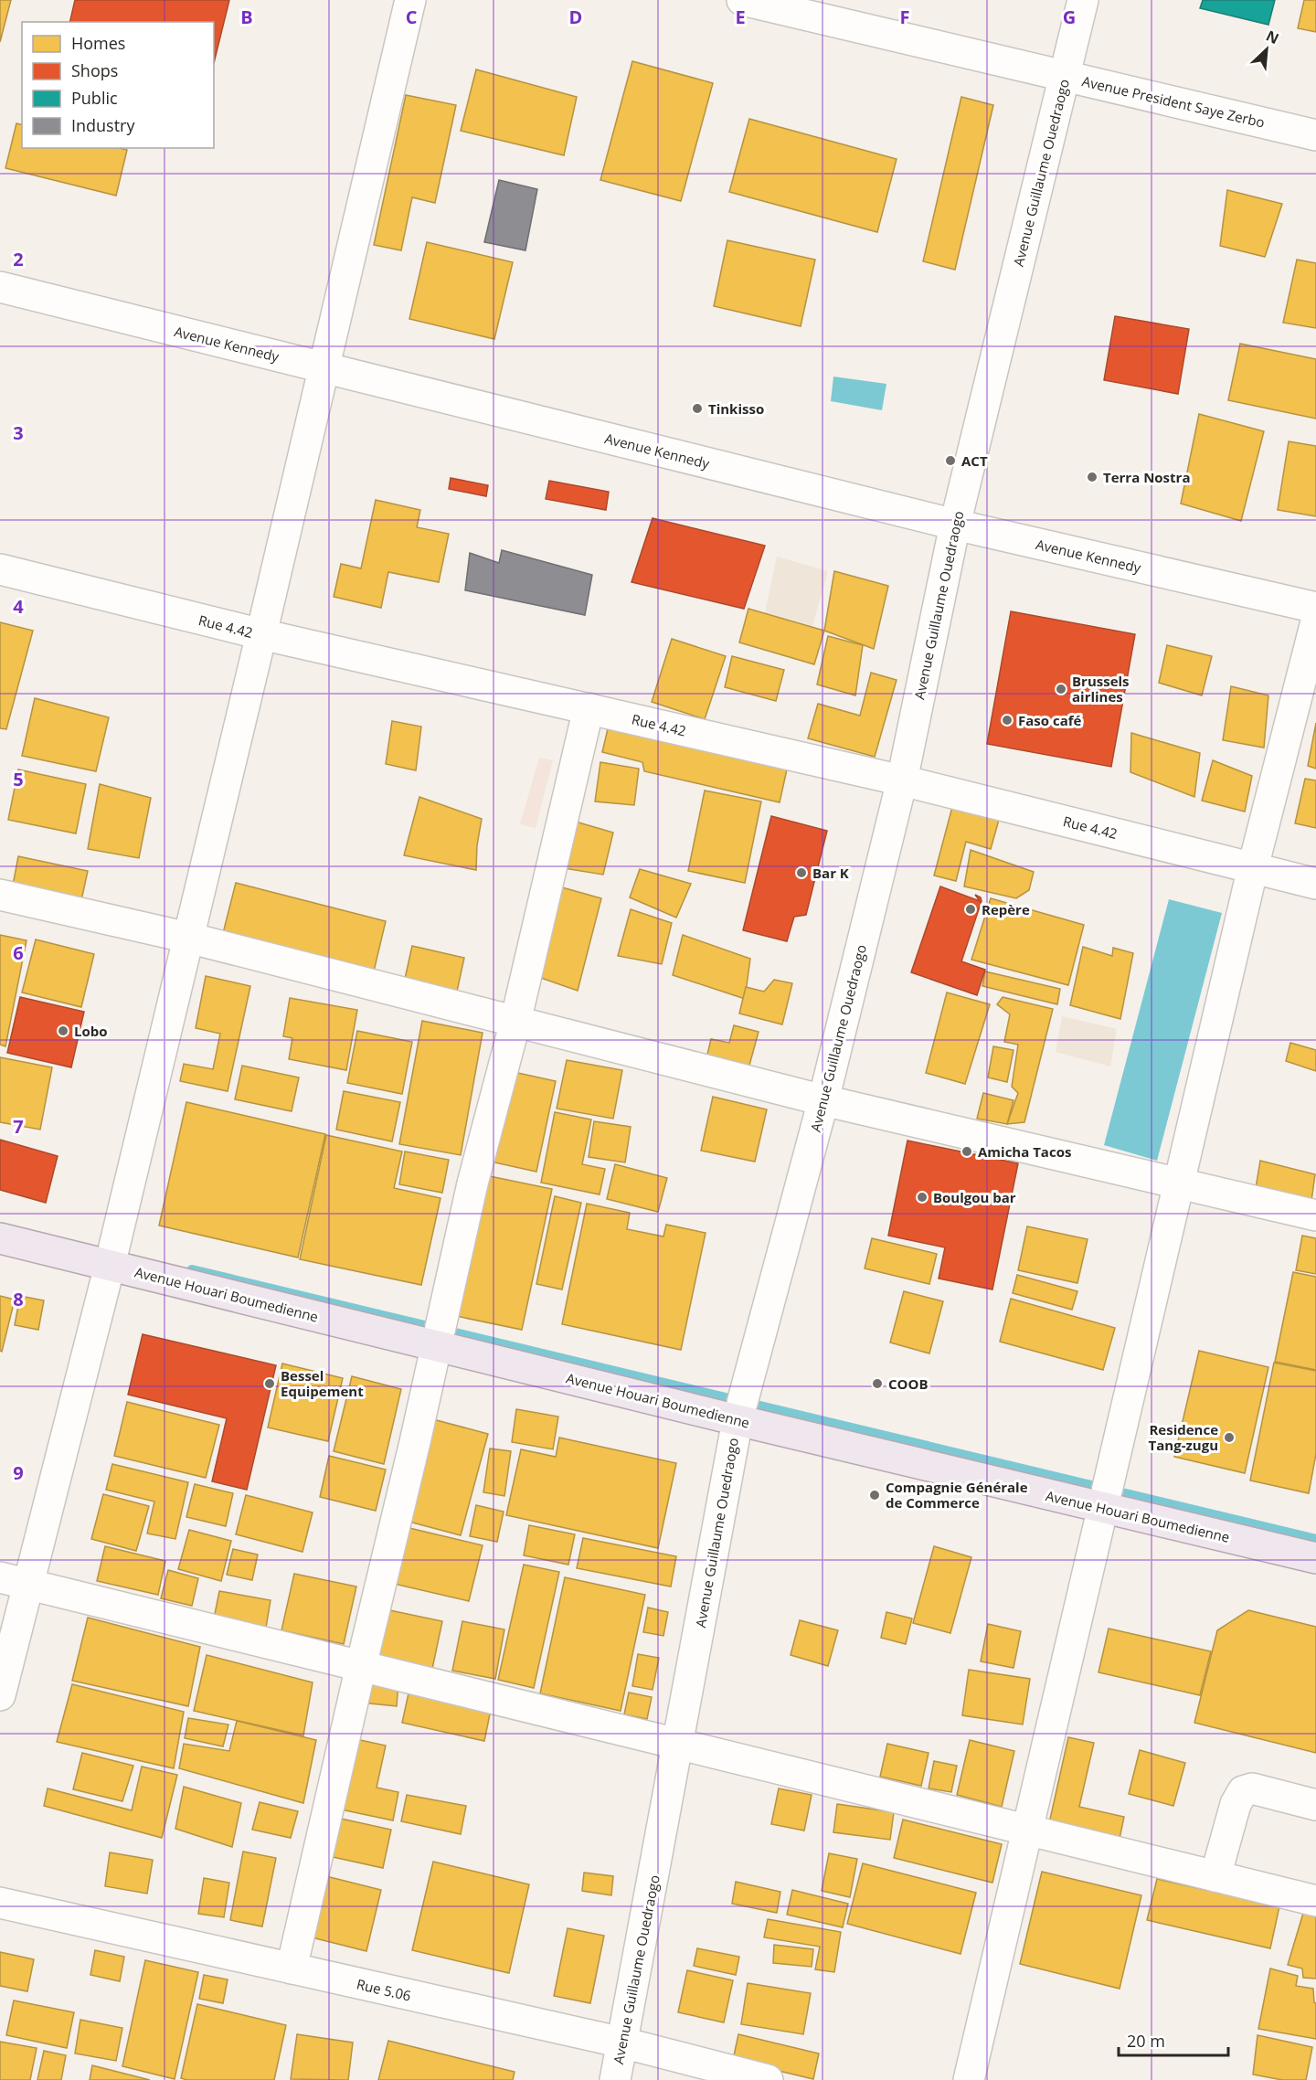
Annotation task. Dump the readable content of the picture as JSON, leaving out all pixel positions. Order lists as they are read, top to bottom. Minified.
{"streets":{"main road":["Avenue Houari Boumedienne"],"street":["Avenue President Saye Zerbo","Avenue Guillaume Ouedraogo","Avenue Kennedy","Rue 4.42","Rue 5.06"]},"crossings":[["Avenue President Saye Zerbo","Avenue Guillaume Ouedraogo"],["Avenue Guillaume Ouedraogo","Avenue Kennedy"],["Avenue Guillaume Ouedraogo","Rue 4.42"],["Avenue Guillaume Ouedraogo","Avenue Houari Boumedienne"],["Avenue Guillaume Ouedraogo","Rue 5.06"]],"places":["Tinkisso","ACT","Terra Nostra","Brussels airlines","Faso café","Bar K","Repère","Lobo","Amicha Tacos","Boulgou bar","Bessel Equipement","COOB","Residence Tang-zugu","Compagnie Générale de Commerce"],"legend":["Homes","Shops","Public","Industry"],"scale_bar":"20 m","north":"top right","grid":{"columns":["B","C","D","E","F","G"],"rows":["2","3","4","5","6","7","8","9"]}}
